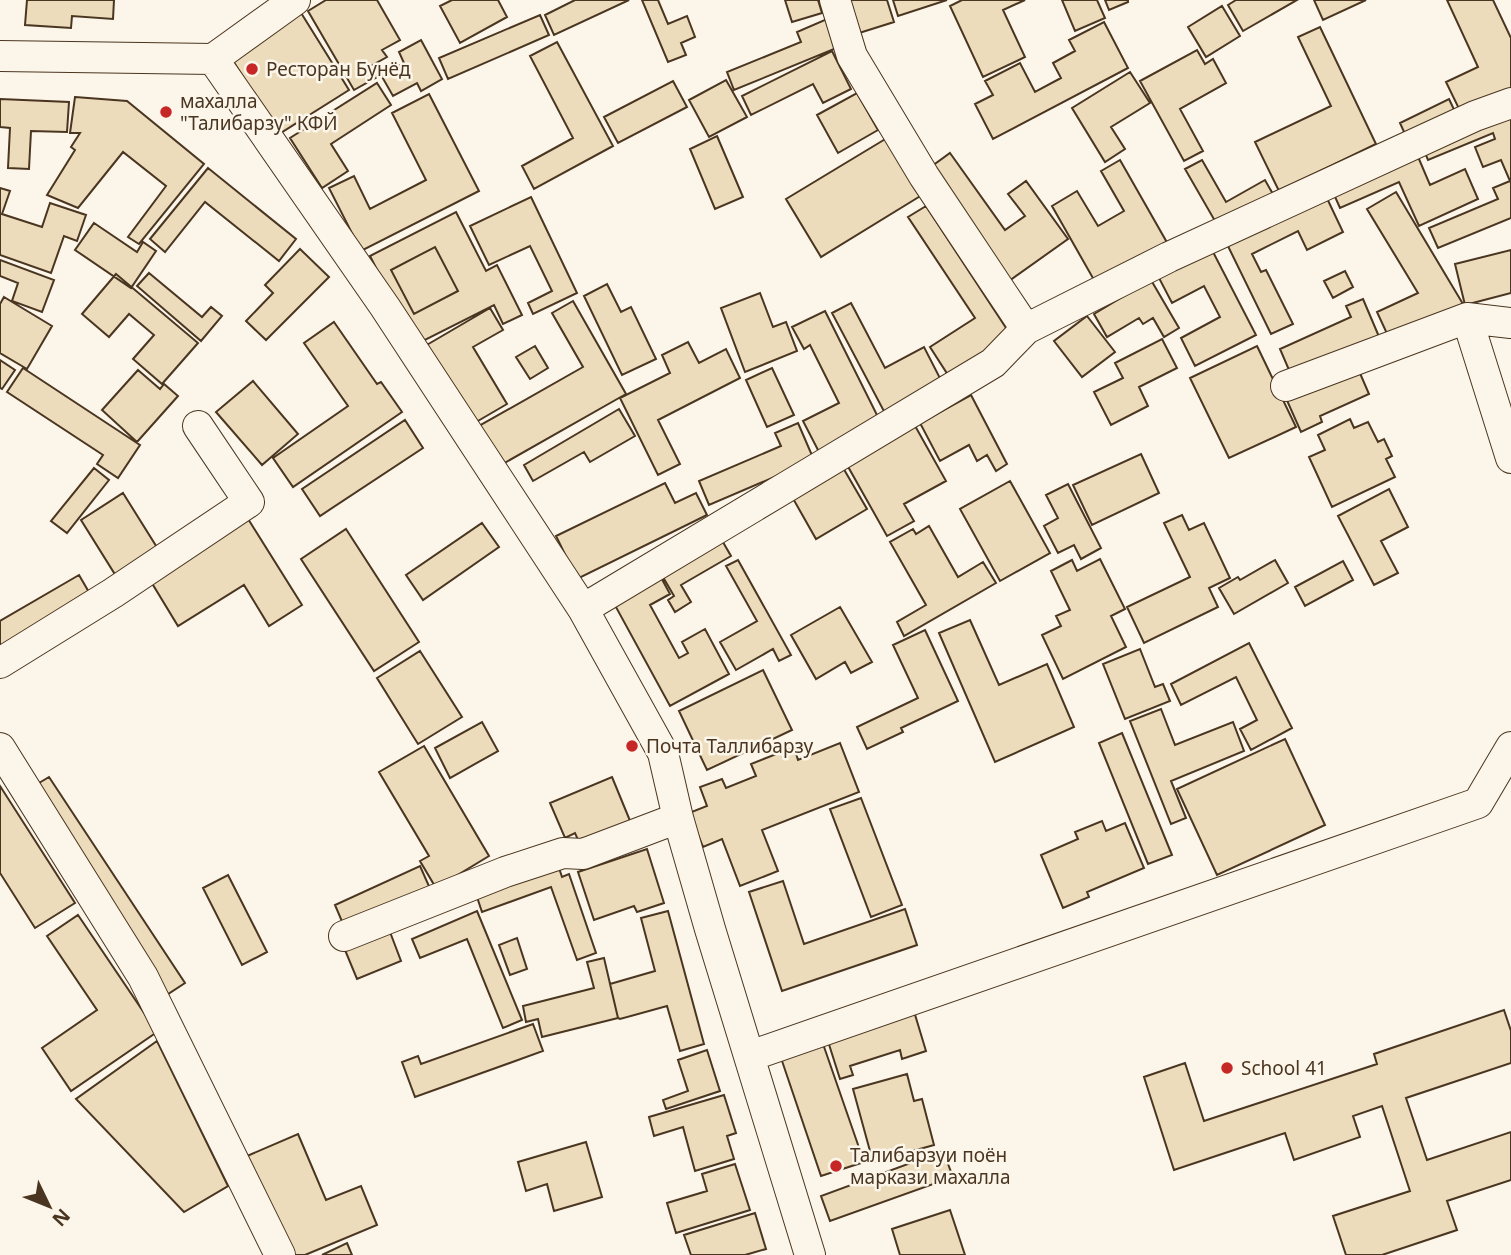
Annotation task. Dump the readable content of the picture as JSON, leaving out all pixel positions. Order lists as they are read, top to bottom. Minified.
{"places":["Ресторан Бунёд","махалла \"Талибарзу\" КФЙ","Почта Таллибарзу","School 41","Талибарзуи поён маркази махалла"],"north":"bottom right"}
